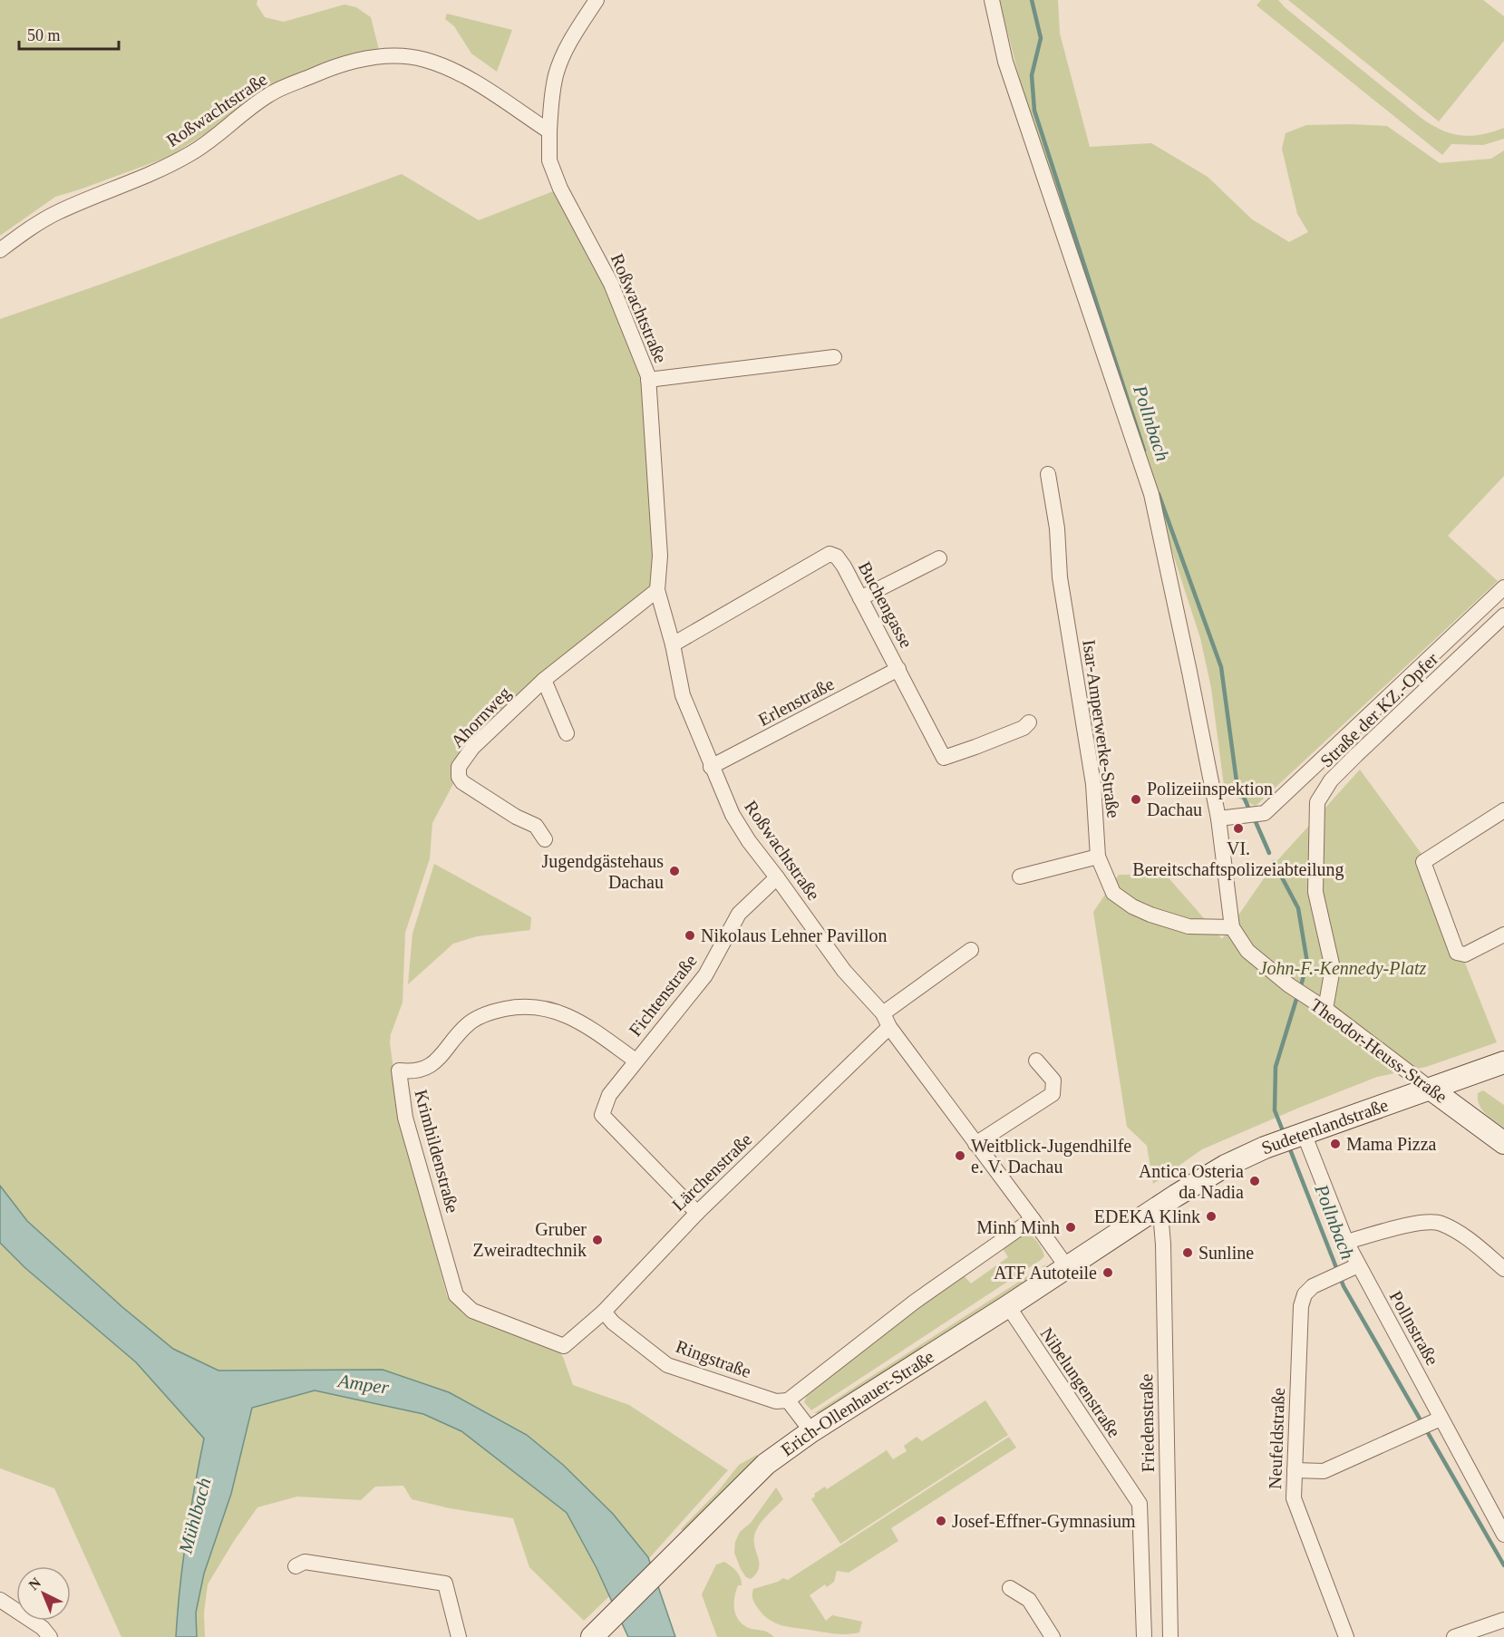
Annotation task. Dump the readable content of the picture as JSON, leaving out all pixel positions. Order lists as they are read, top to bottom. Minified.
{"streets":{"street":["Roßwachtstraße","Buchengasse","Erlenstraße","Straße der KZ.-Opfer","Ahornweg","Isar-Amperwerke-Straße","Fichtenstraße","Theodor-Heuss-Straße","Sudetenlandstraße","Krimhildenstraße","Lärchenstraße","Pollnstraße","Ringstraße","Nibelungenstraße","Erich-Ollenhauer-Straße","Friedenstraße","Neufeldstraße"]},"crossings":[["Roßwachtstraße","Buchengasse"],["Roßwachtstraße","Erlenstraße"],["Roßwachtstraße","Ahornweg"],["Roßwachtstraße","Fichtenstraße"],["Roßwachtstraße","Lärchenstraße"],["Roßwachtstraße","Erich-Ollenhauer-Straße"],["Buchengasse","Erlenstraße"],["Straße der KZ.-Opfer","Theodor-Heuss-Straße"],["Isar-Amperwerke-Straße","Theodor-Heuss-Straße"],["Fichtenstraße","Krimhildenstraße"],["Fichtenstraße","Lärchenstraße"],["Theodor-Heuss-Straße","Sudetenlandstraße"],["Sudetenlandstraße","Pollnstraße"],["Sudetenlandstraße","Erich-Ollenhauer-Straße"],["Sudetenlandstraße","Friedenstraße"],["Krimhildenstraße","Lärchenstraße"],["Lärchenstraße","Ringstraße"],["Pollnstraße","Neufeldstraße"],["Nibelungenstraße","Erich-Ollenhauer-Straße"],["Erich-Ollenhauer-Straße","Friedenstraße"]],"water":["Pollnbach","Amper","Mühlbach"],"parks":["John-F.-Kennedy-Platz"],"places":["Polizeiinspektion Dachau","VI. Bereitschaftspolizeiabteilung","Jugendgästehaus Dachau","Nikolaus Lehner Pavillon","Mama Pizza","Weitblick-Jugendhilfe e. V. Dachau","Antica Osteria da Nadia","EDEKA Klink","Minh Minh","Gruber Zweiradtechnik","Sunline","ATF Autoteile","Josef-Effner-Gymnasium"],"scale_bar":"50 m","north":"top left"}
